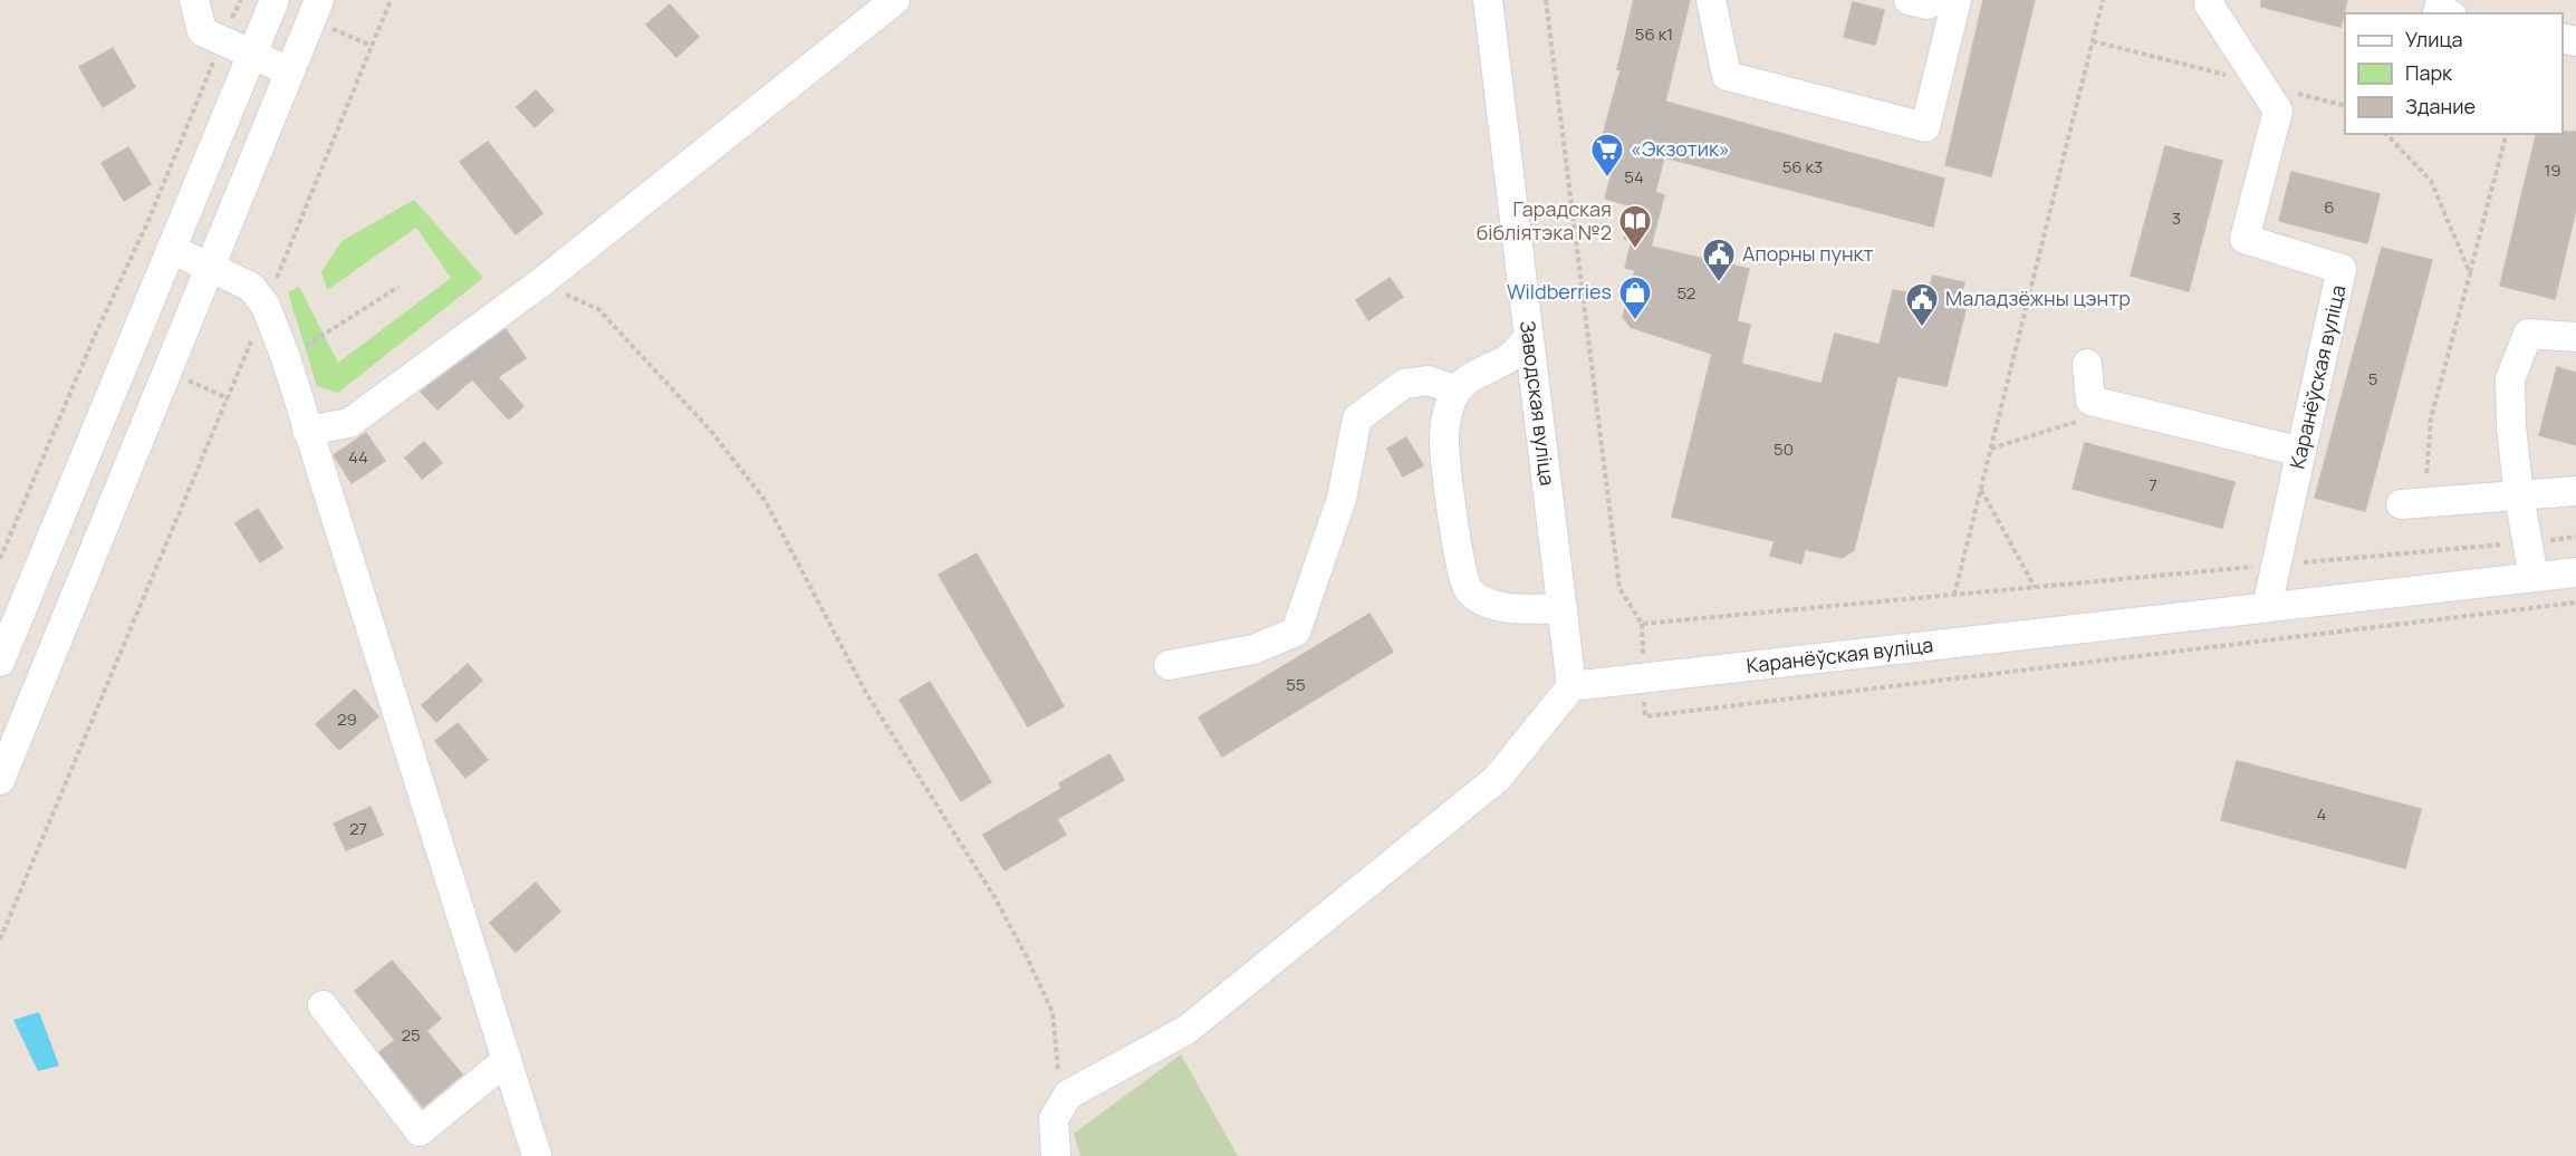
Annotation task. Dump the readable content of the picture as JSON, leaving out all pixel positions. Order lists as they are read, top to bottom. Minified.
{"streets":{"street":["Каранёўская вуліца","Заводская вуліца"]},"crossings":[["Каранёўская вуліца","Заводская вуліца"]],"places":{"supermarket":["«Экзотик»"],"library":["Гарадская бібліятэка №2"],"public building":["Апорны пункт","Маладзёжны цэнтр"],"shop":["Wildberries"]},"house_numbers":["56 к1","56 к3","19","54","6","3","52","5","50","44","7","55","29","4","27","25"],"legend":["Улица","Парк","Здание"]}
